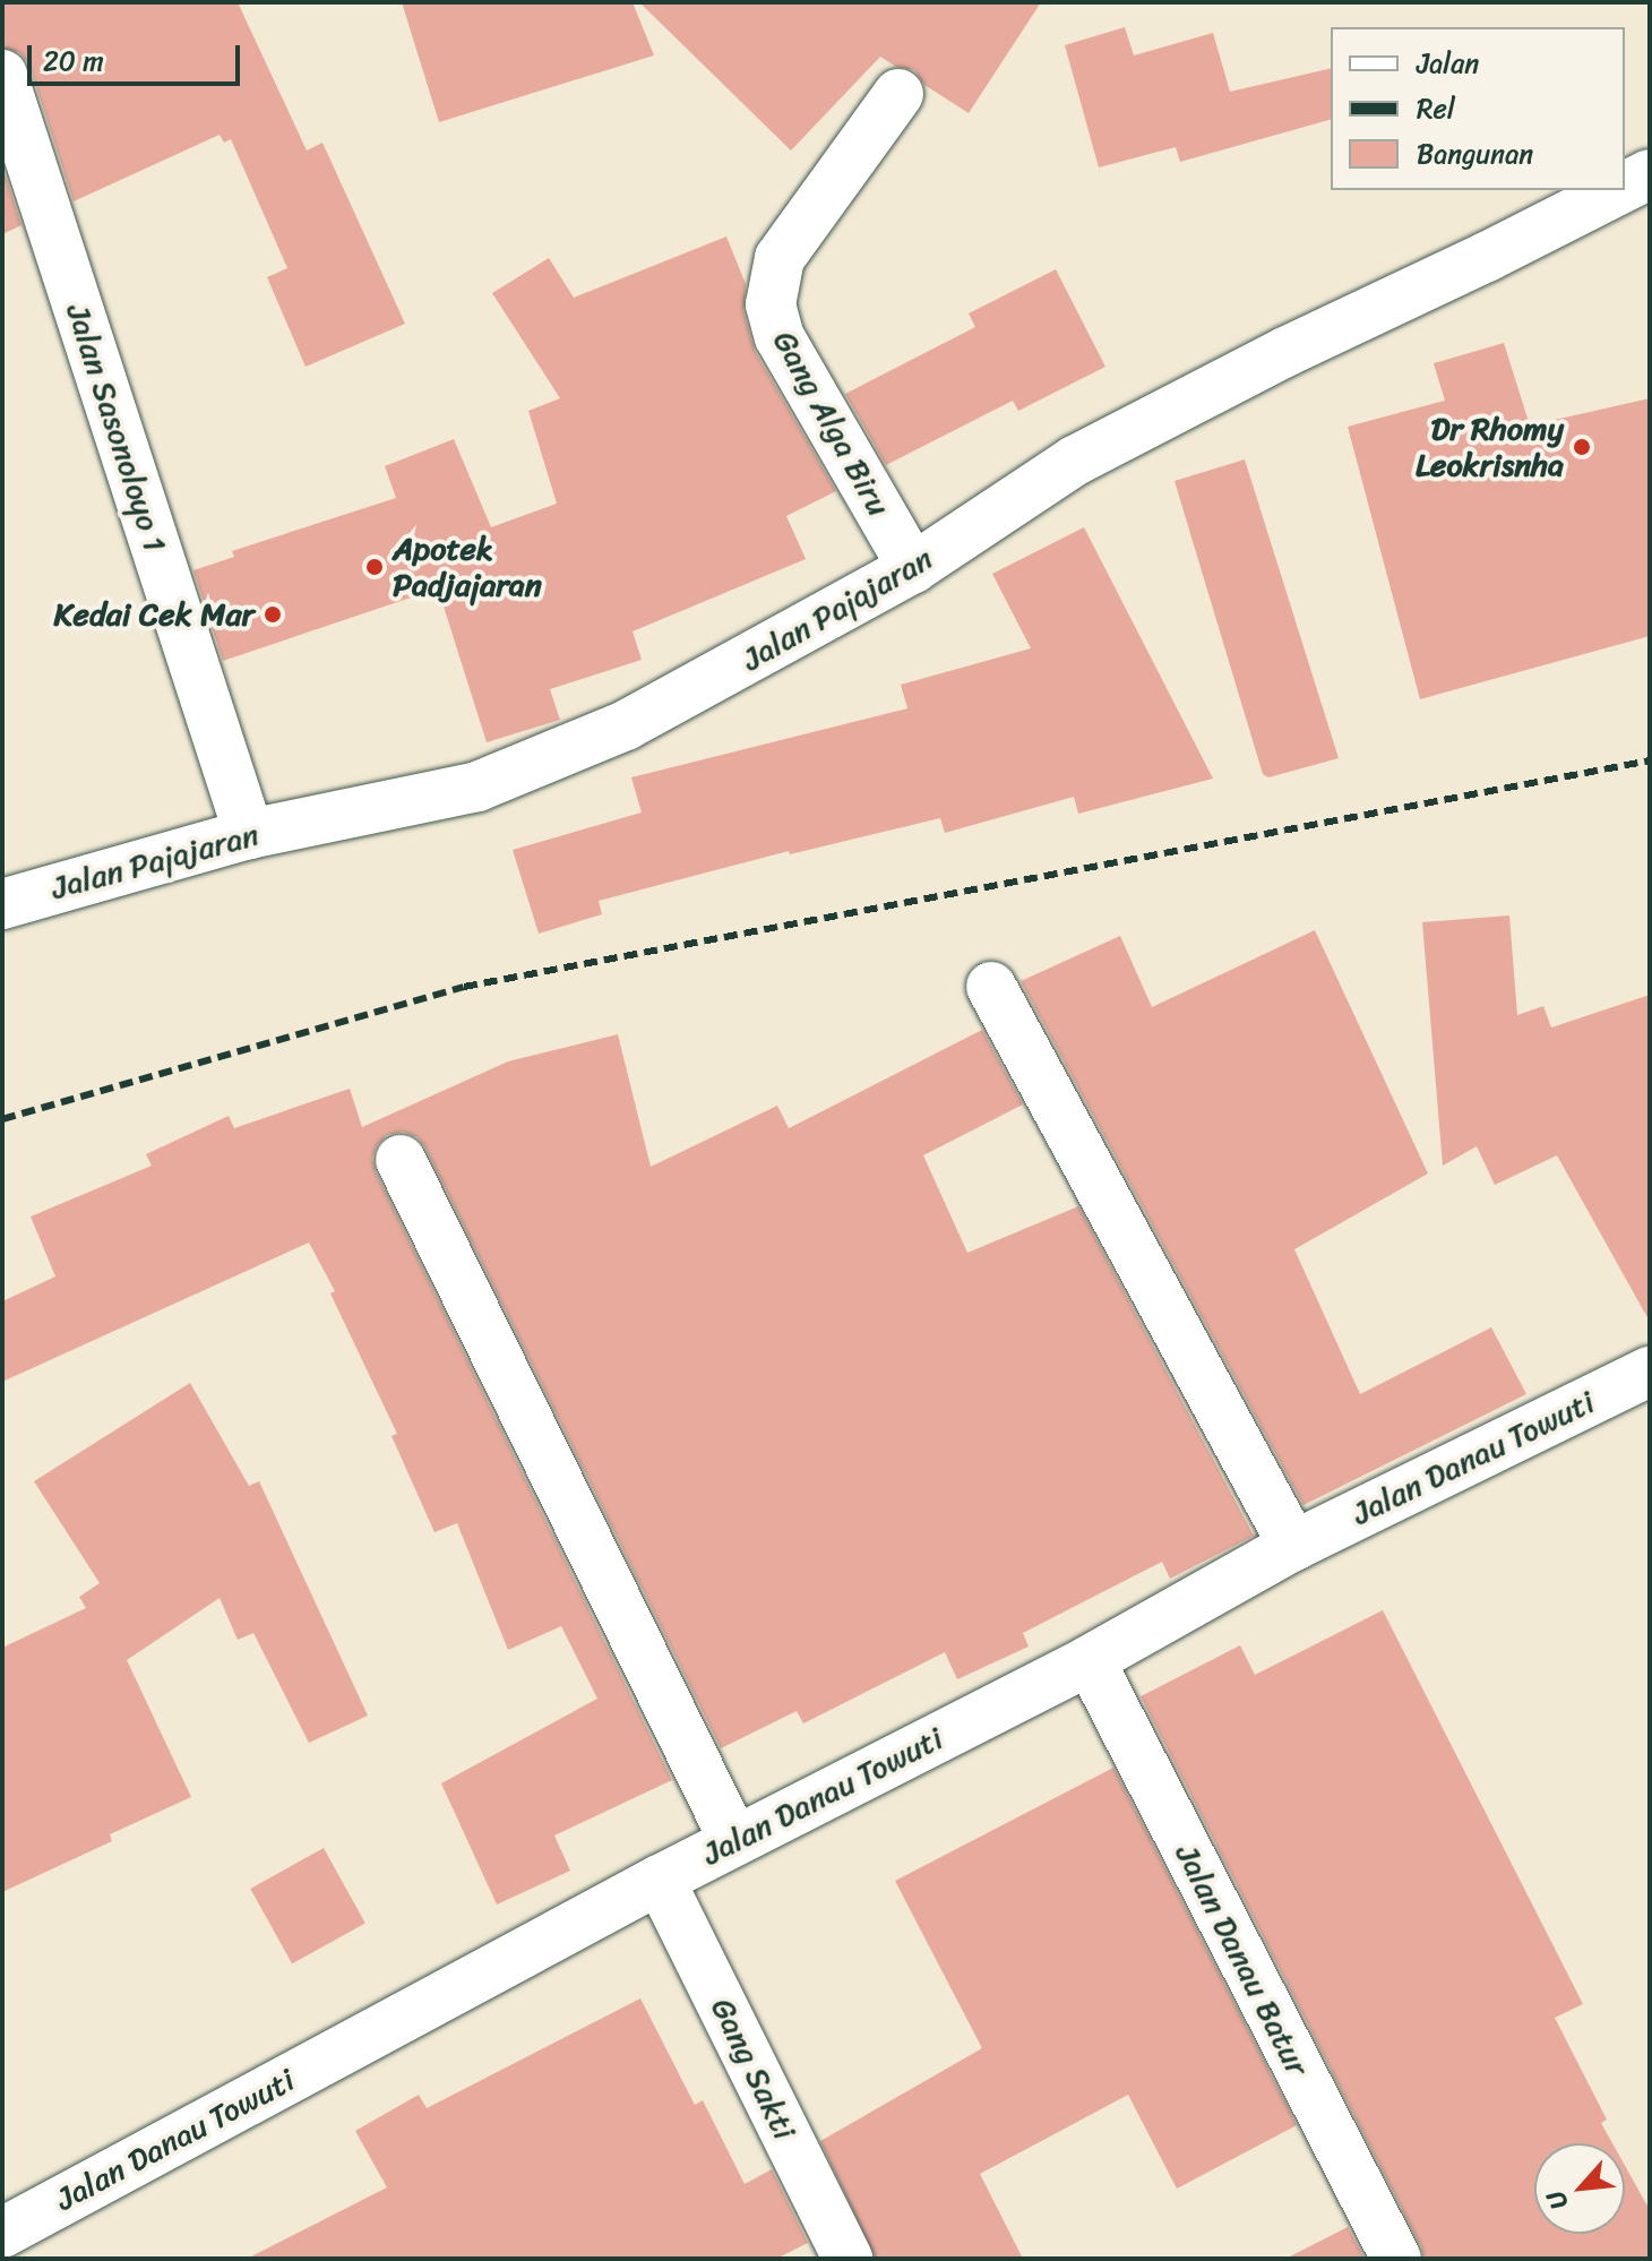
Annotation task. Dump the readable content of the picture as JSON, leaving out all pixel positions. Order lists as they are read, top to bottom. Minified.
{"streets":{"street":["Gang Alga Biru","Jalan Sasonoloyo 1","Jalan Pajajaran","Jalan Danau Towuti","Jalan Danau Batur","Gang Sakti"]},"crossings":[["Gang Alga Biru","Jalan Pajajaran"],["Jalan Sasonoloyo 1","Jalan Pajajaran"],["Jalan Danau Towuti","Jalan Danau Batur"],["Jalan Danau Towuti","Gang Sakti"]],"places":["Dr Rhomy Leokrisnha","Apotek Padjajaran","Kedai Cek Mar"],"legend":["Jalan","Rel","Bangunan"],"scale_bar":"20 m","north":"bottom left"}
